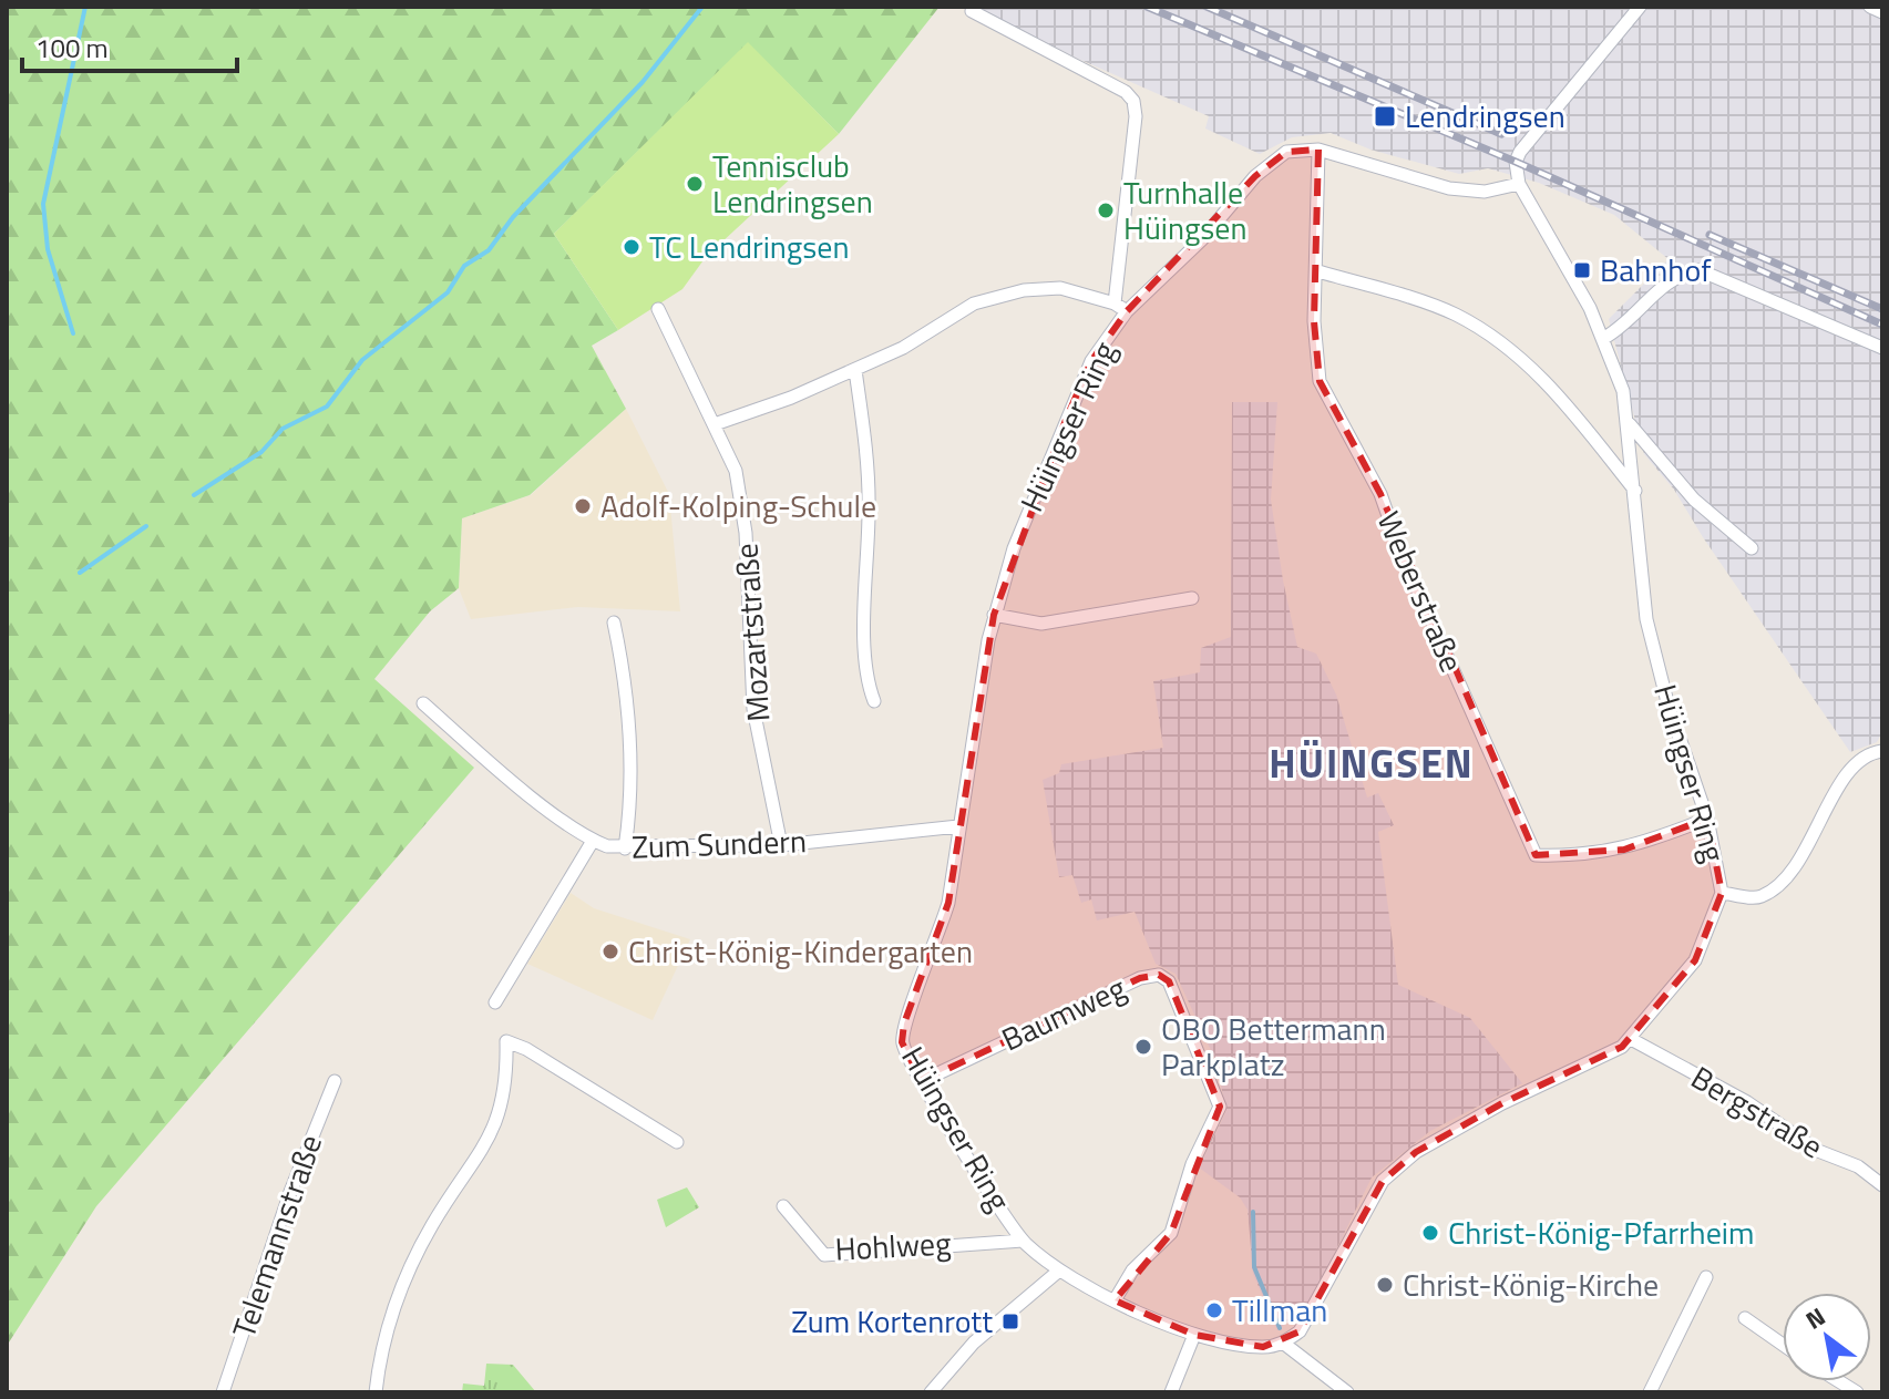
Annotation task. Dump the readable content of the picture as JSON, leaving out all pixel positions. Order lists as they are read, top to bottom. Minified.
{"streets":{"street":["Hüingser Ring","Weberstraße","Mozartstraße","Zum Sundern","Baumweg","Bergstraße","Telemannstraße","Hohlweg"]},"crossings":[["Hüingser Ring","Weberstraße"],["Hüingser Ring","Zum Sundern"],["Hüingser Ring","Baumweg"],["Hüingser Ring","Bergstraße"],["Hüingser Ring","Hohlweg"],["Mozartstraße","Zum Sundern"]],"districts":["HÜINGSEN"],"places":{"transit":["Lendringsen","Bahnhof","Zum Kortenrott"],"other":["Tennisclub Lendringsen","Turnhalle Hüingsen","TC Lendringsen","Adolf-Kolping-Schule","Christ-König-Kindergarten","OBO Bettermann Parkplatz","Christ-König-Pfarrheim","Christ-König-Kirche","Tillman"]},"scale_bar":"100 m","north":"top left"}
